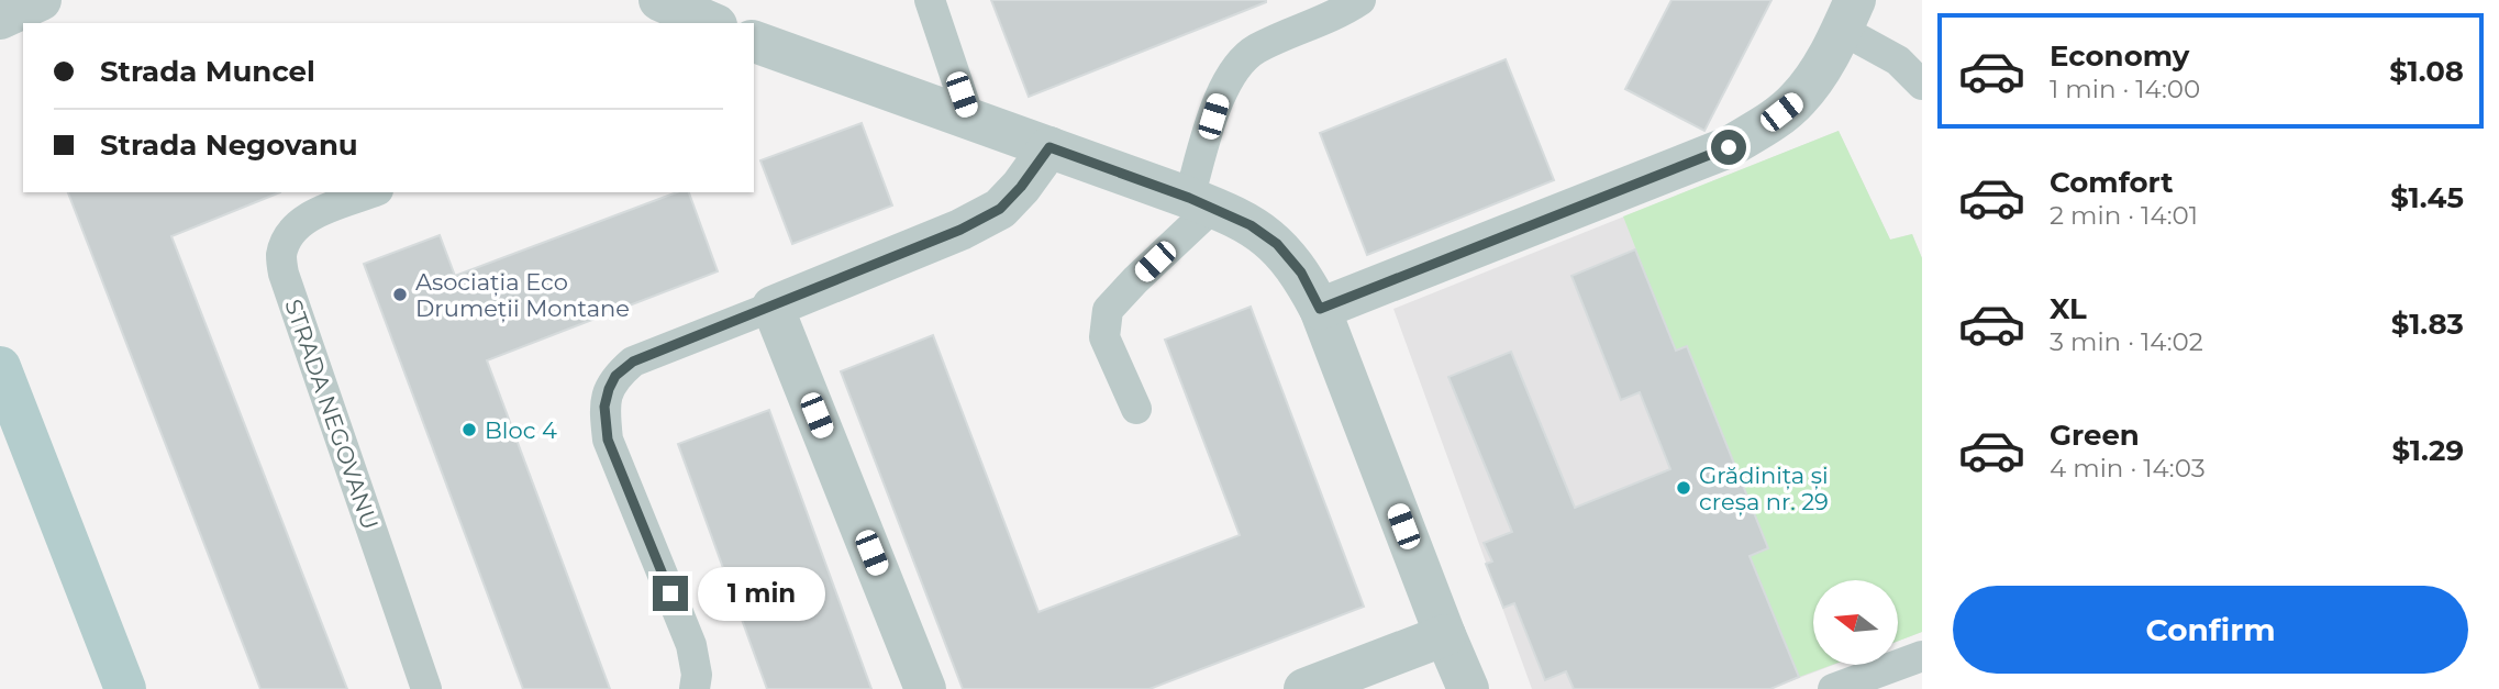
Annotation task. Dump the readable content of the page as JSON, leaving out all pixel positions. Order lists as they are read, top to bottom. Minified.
{"streets":{"lane":["STRADA NEGOVANU"]},"places":["Asociația Eco Drumeții Montane","Bloc 4","Grădinița și creșa nr. 29"],"north":"left","page":{"list":[{"name":"Economy","note":"1 min · 14:00","value":"$1.08"},{"name":"Comfort","note":"2 min · 14:01","value":"$1.45"},{"name":"XL","note":"3 min · 14:02","value":"$1.83"},{"name":"Green","note":"4 min · 14:03","value":"$1.29"}],"banner":["Strada Muncel","Strada Negovanu"],"bubble":"1 min","buttons":"Confirm"}}
